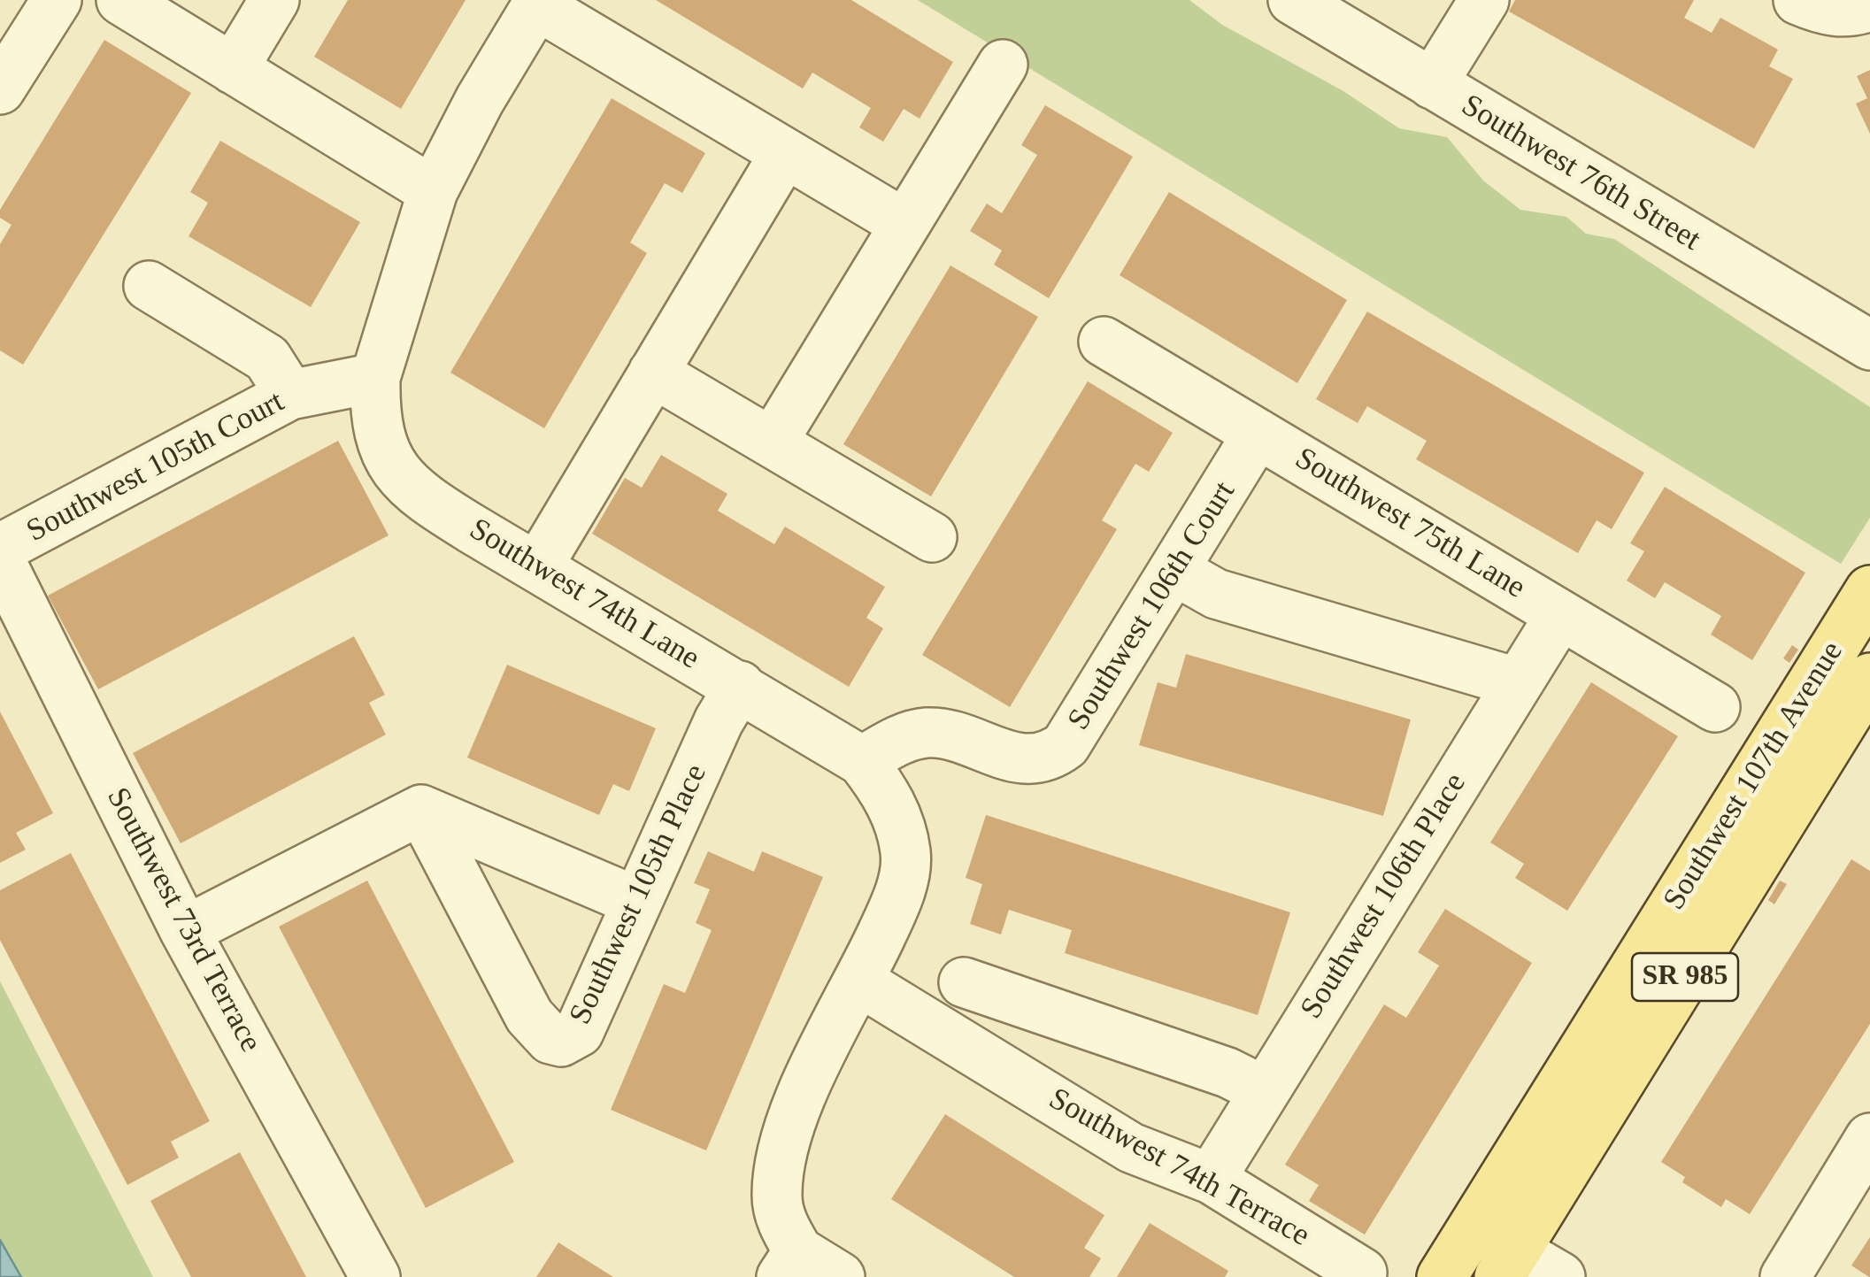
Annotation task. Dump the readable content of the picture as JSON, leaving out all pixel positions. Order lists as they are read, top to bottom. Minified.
{"streets":{"main road":["Southwest 107th Avenue","SR 985"],"street":["Southwest 76th Street","Southwest 105th Court","Southwest 75th Lane","Southwest 74th Lane","Southwest 106th Court","Southwest 105th Place","Southwest 106th Place","Southwest 73rd Terrace","Southwest 74th Terrace"]},"crossings":[["Southwest 105th Court","Southwest 74th Lane"],["Southwest 75th Lane","Southwest 106th Court"],["Southwest 75th Lane","Southwest 106th Place"],["Southwest 74th Lane","Southwest 106th Court"],["Southwest 74th Lane","Southwest 105th Place"],["Southwest 106th Place","Southwest 74th Terrace"]]}
